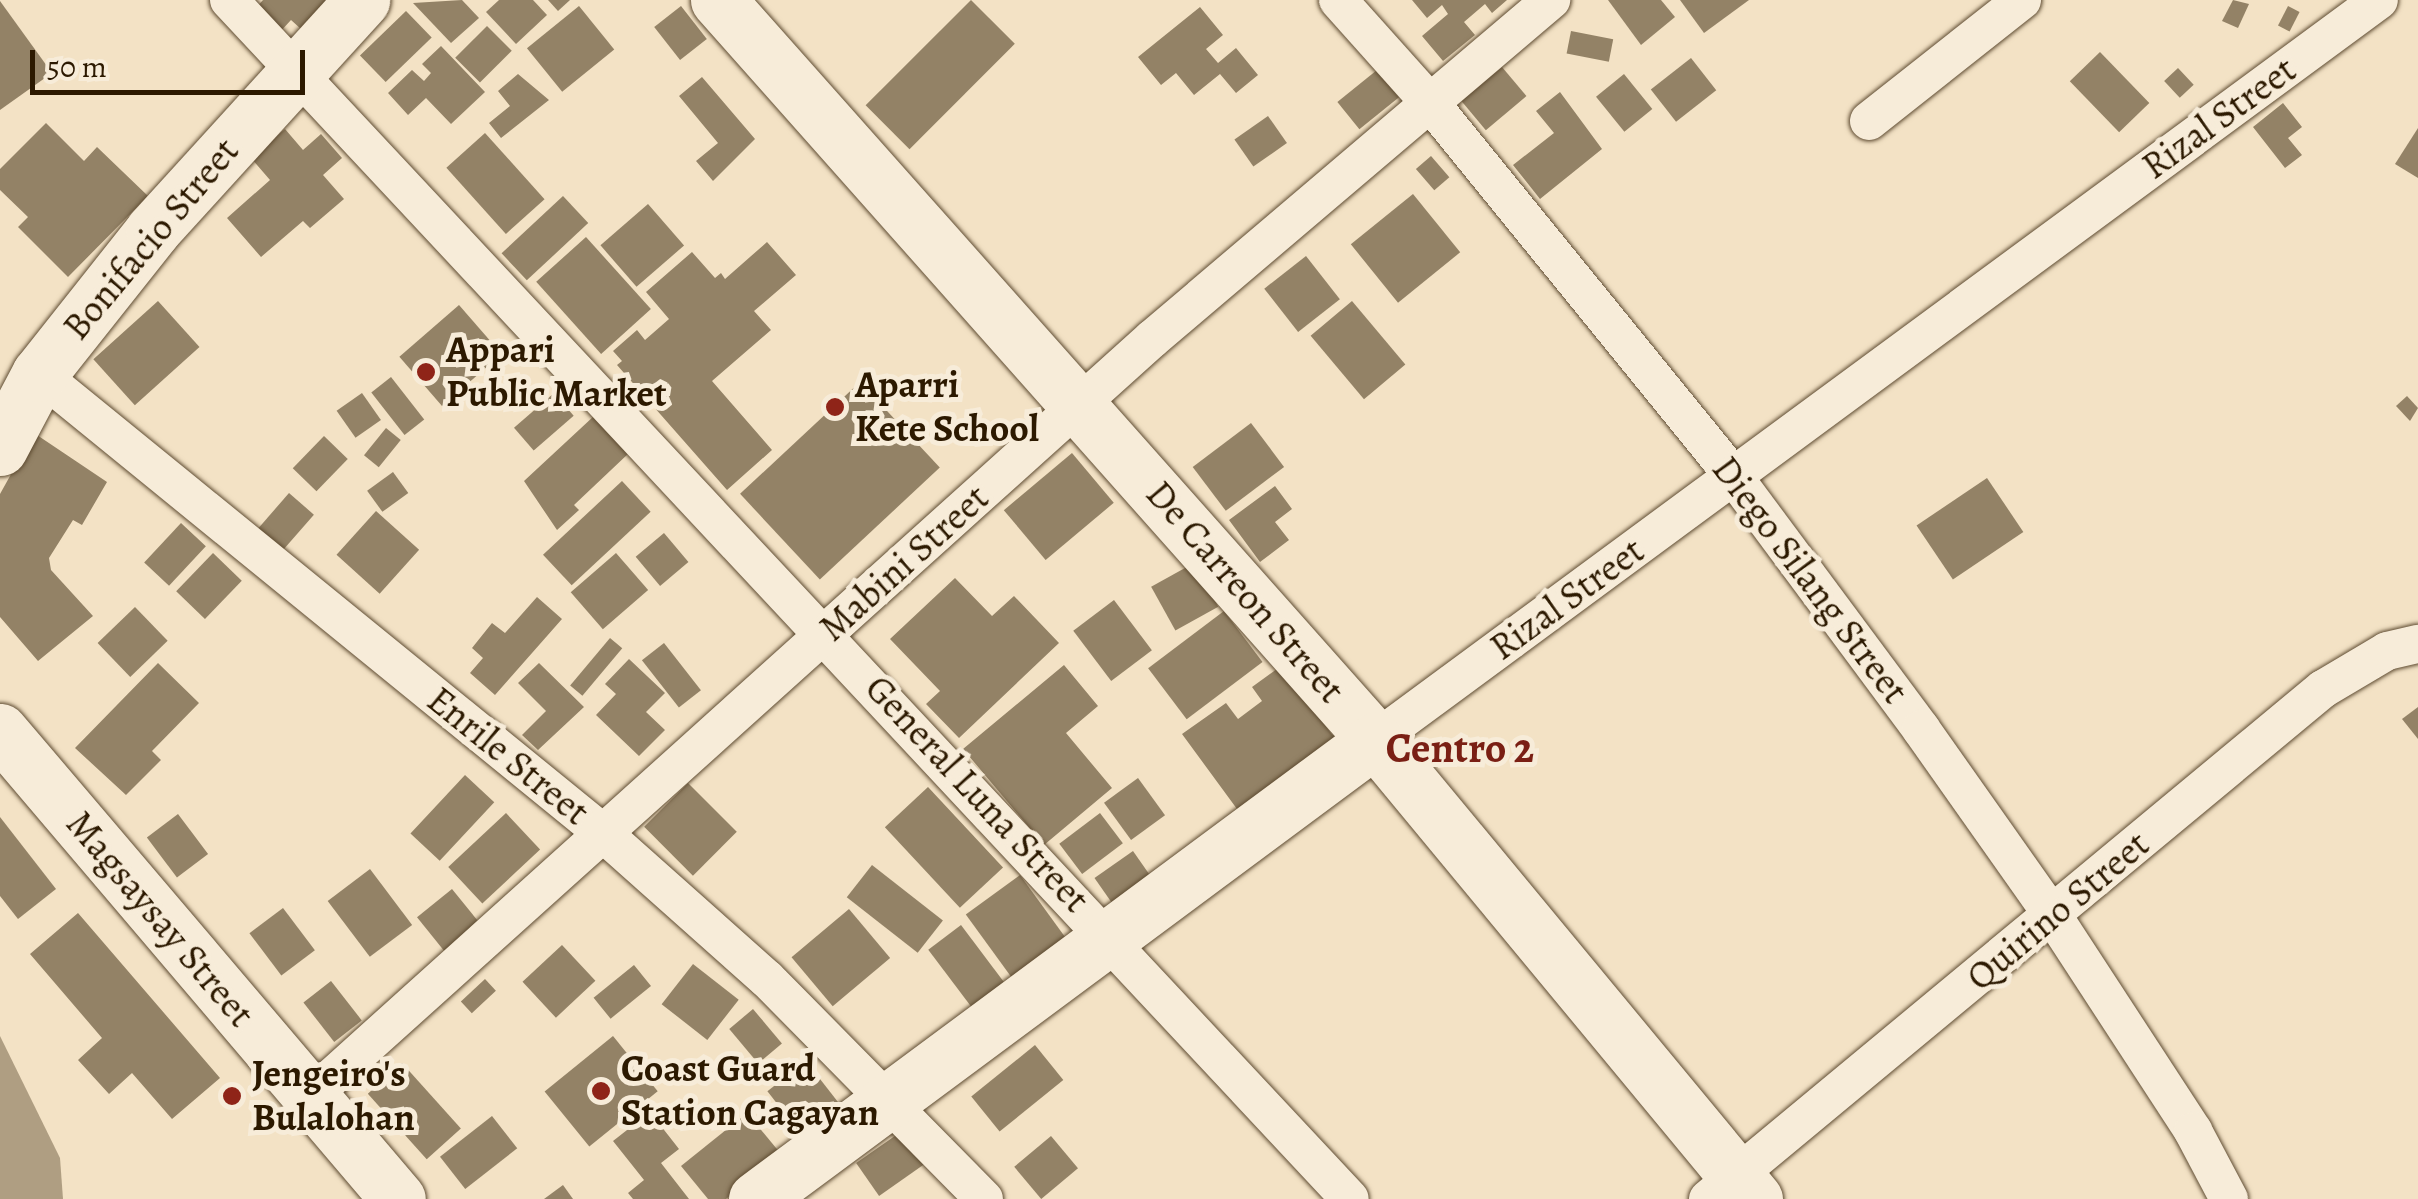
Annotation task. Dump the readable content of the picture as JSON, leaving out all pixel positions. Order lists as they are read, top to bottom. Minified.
{"streets":{"street":["Rizal Street","Bonifacio Street","Mabini Street","Diego Silang Street","De Carreon Street","Enrile Street","General Luna Street","Quirino Street","Magsaysay Street"]},"crossings":[["Rizal Street","Diego Silang Street"],["Rizal Street","De Carreon Street"],["Rizal Street","Enrile Street"],["Rizal Street","General Luna Street"],["Bonifacio Street","Enrile Street"],["Bonifacio Street","General Luna Street"],["Mabini Street","Diego Silang Street"],["Mabini Street","De Carreon Street"],["Mabini Street","Enrile Street"],["Mabini Street","General Luna Street"],["Mabini Street","Magsaysay Street"],["Diego Silang Street","Quirino Street"],["De Carreon Street","Quirino Street"]],"districts":["Centro 2"],"places":["Appari Public Market","Aparri Kete School","Coast Guard Station Cagayan","Jengeiro's Bulalohan"],"scale_bar":"50 m"}
